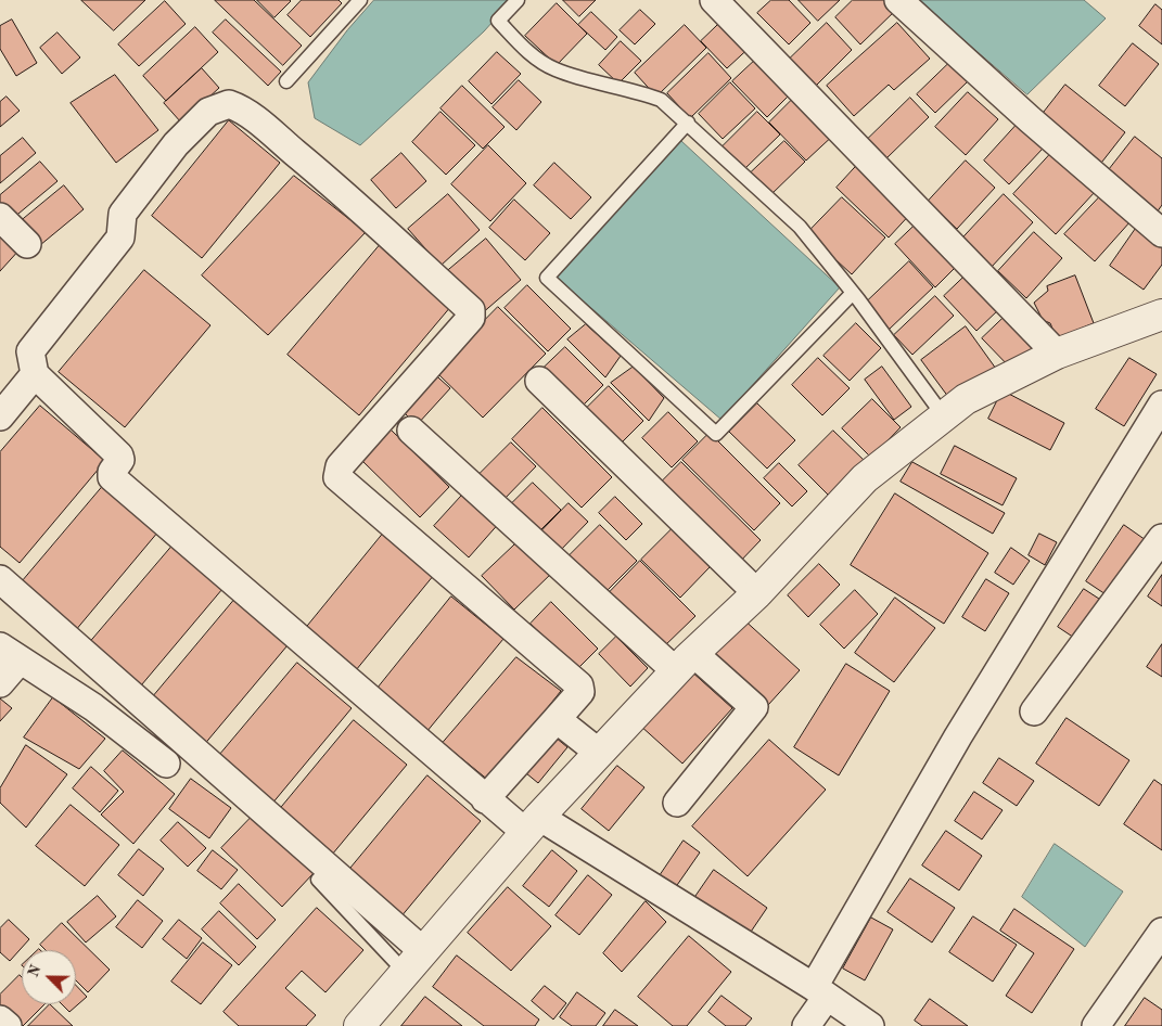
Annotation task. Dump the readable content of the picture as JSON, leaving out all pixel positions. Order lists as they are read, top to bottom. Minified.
{"north":"top left"}
